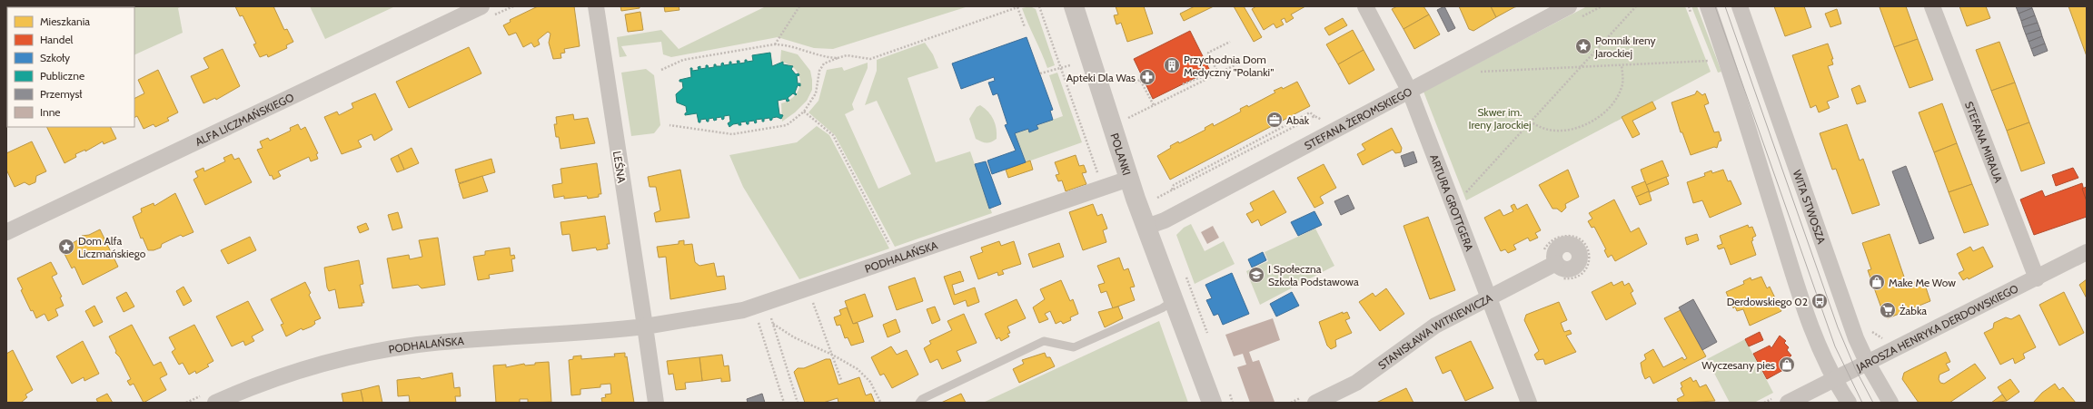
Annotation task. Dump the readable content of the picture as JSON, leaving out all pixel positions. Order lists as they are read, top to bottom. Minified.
{"streets":{"street":["STEFANA ŻEROMSKIEGO","ALFA LICZMAŃSKIEGO","STEFANA MIRAUA","POLANKI","LEŚNA","ARTURA GROTTGERA","WITA STWOSZA","PODHALAŃSKA","JAROSZA HENRYKA DERDOWSKIEGO","STANISŁAWA WITKIEWICZA"]},"crossings":[["STEFANA ŻEROMSKIEGO","POLANKI"],["STEFANA ŻEROMSKIEGO","ARTURA GROTTGERA"],["STEFANA MIRAUA","JAROSZA HENRYKA DERDOWSKIEGO"],["POLANKI","PODHALAŃSKA"],["LEŚNA","PODHALAŃSKA"],["ARTURA GROTTGERA","STANISŁAWA WITKIEWICZA"],["WITA STWOSZA","JAROSZA HENRYKA DERDOWSKIEGO"]],"parks":["Skwer im. Ireny Jarockiej"],"places":{"place":["Pomnik Ireny Jarockiej","Dom Alfa Liczmańskiego"],"building":["Przychodnia Dom Medyczny \"Polanki\""],"pharmacy":["Apteki Dla Was"],"office":["Abak"],"school or university":["I Społeczna Szkoła Podstawowa"],"shop":["Make Me Wow","Wyczesany pies"],"bus stop":["Derdowskiego 02"],"supermarket":["Żabka"]},"legend":["Mieszkania","Handel","Szkoły","Publiczne","Przemysł","Inne"]}
